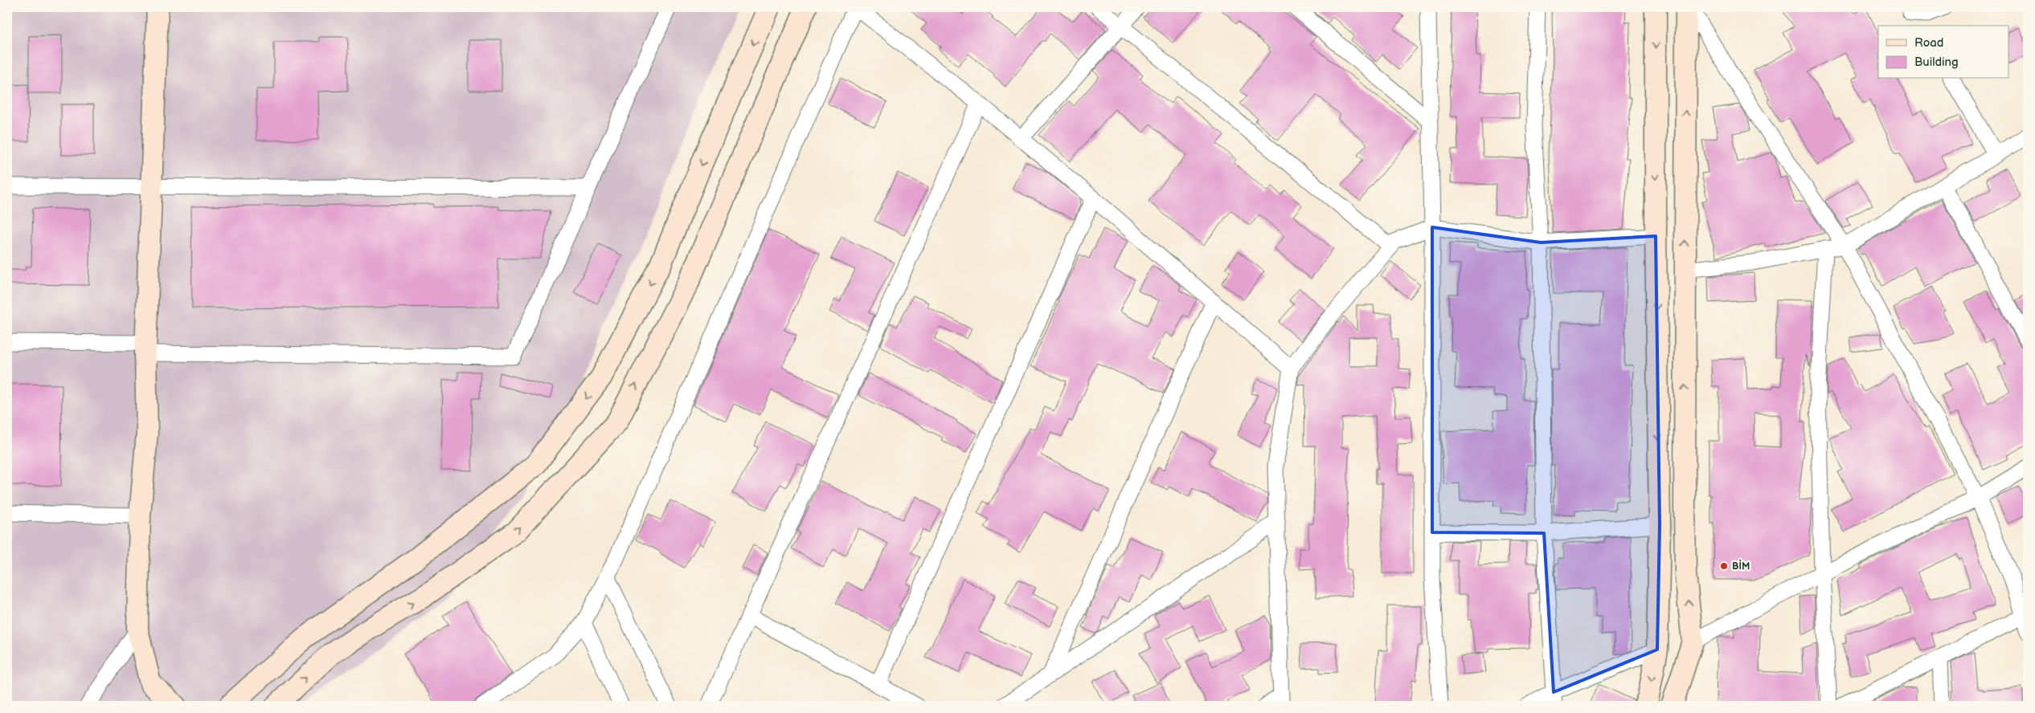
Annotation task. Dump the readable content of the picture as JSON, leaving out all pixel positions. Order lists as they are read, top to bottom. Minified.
{"places":["BİM"],"legend":["Road","Building"]}
